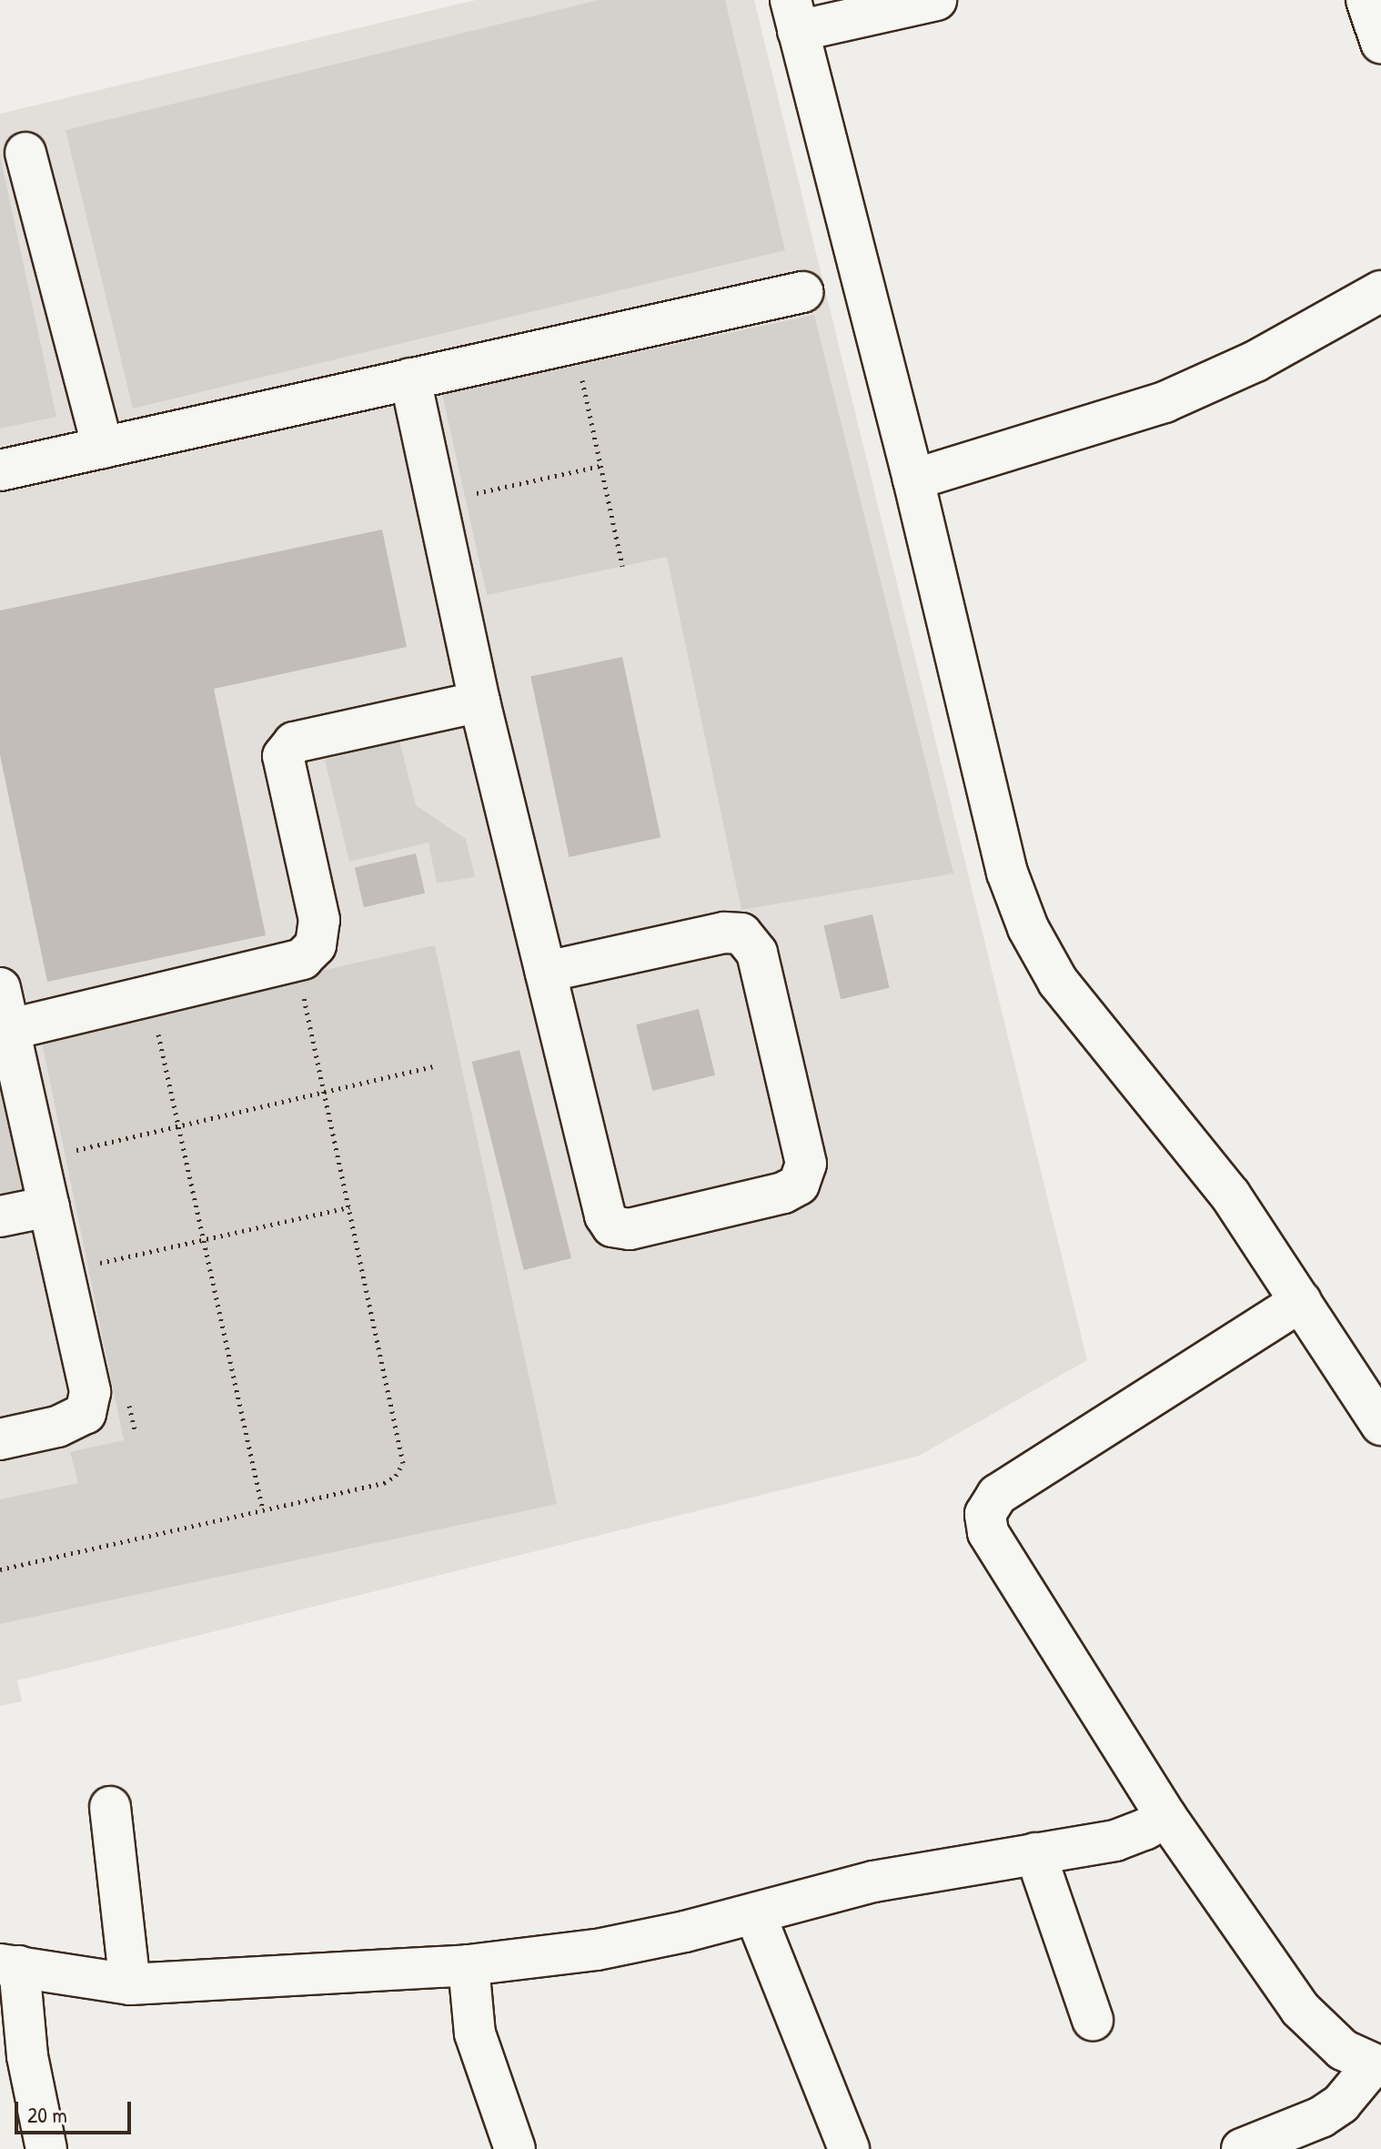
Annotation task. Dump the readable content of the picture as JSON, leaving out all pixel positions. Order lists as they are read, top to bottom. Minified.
{"scale_bar":"20 m"}
